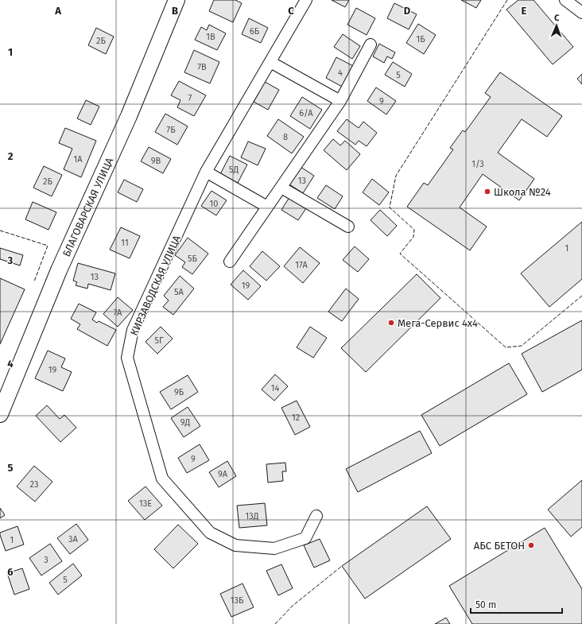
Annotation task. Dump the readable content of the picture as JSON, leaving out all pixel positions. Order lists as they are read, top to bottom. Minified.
{"streets":{"street":["БЛАГОВАРСКАЯ УЛИЦА","КИРЗАВОДСКАЯ УЛИЦА"]},"places":["Школа №24","Мега-Сервис 4х4","АБС БЕТОН"],"house_numbers":["6Б","1В","1Б","2Б","7В","4","5","7","9","6/А","7Б","8","1А","9В","1/3","5Д","13","2Б","10","11","1","5Б","17А","13","19","5А","7А","5Г","19","14","9Б","12","9Д","9","9А","23","13Е","13Д","3А","1","3","5","13Б"],"scale_bar":"50 m","north":"top","grid":{"columns":["A","B","C","D","E"],"rows":["1","2","3","4","5","6"]}}
